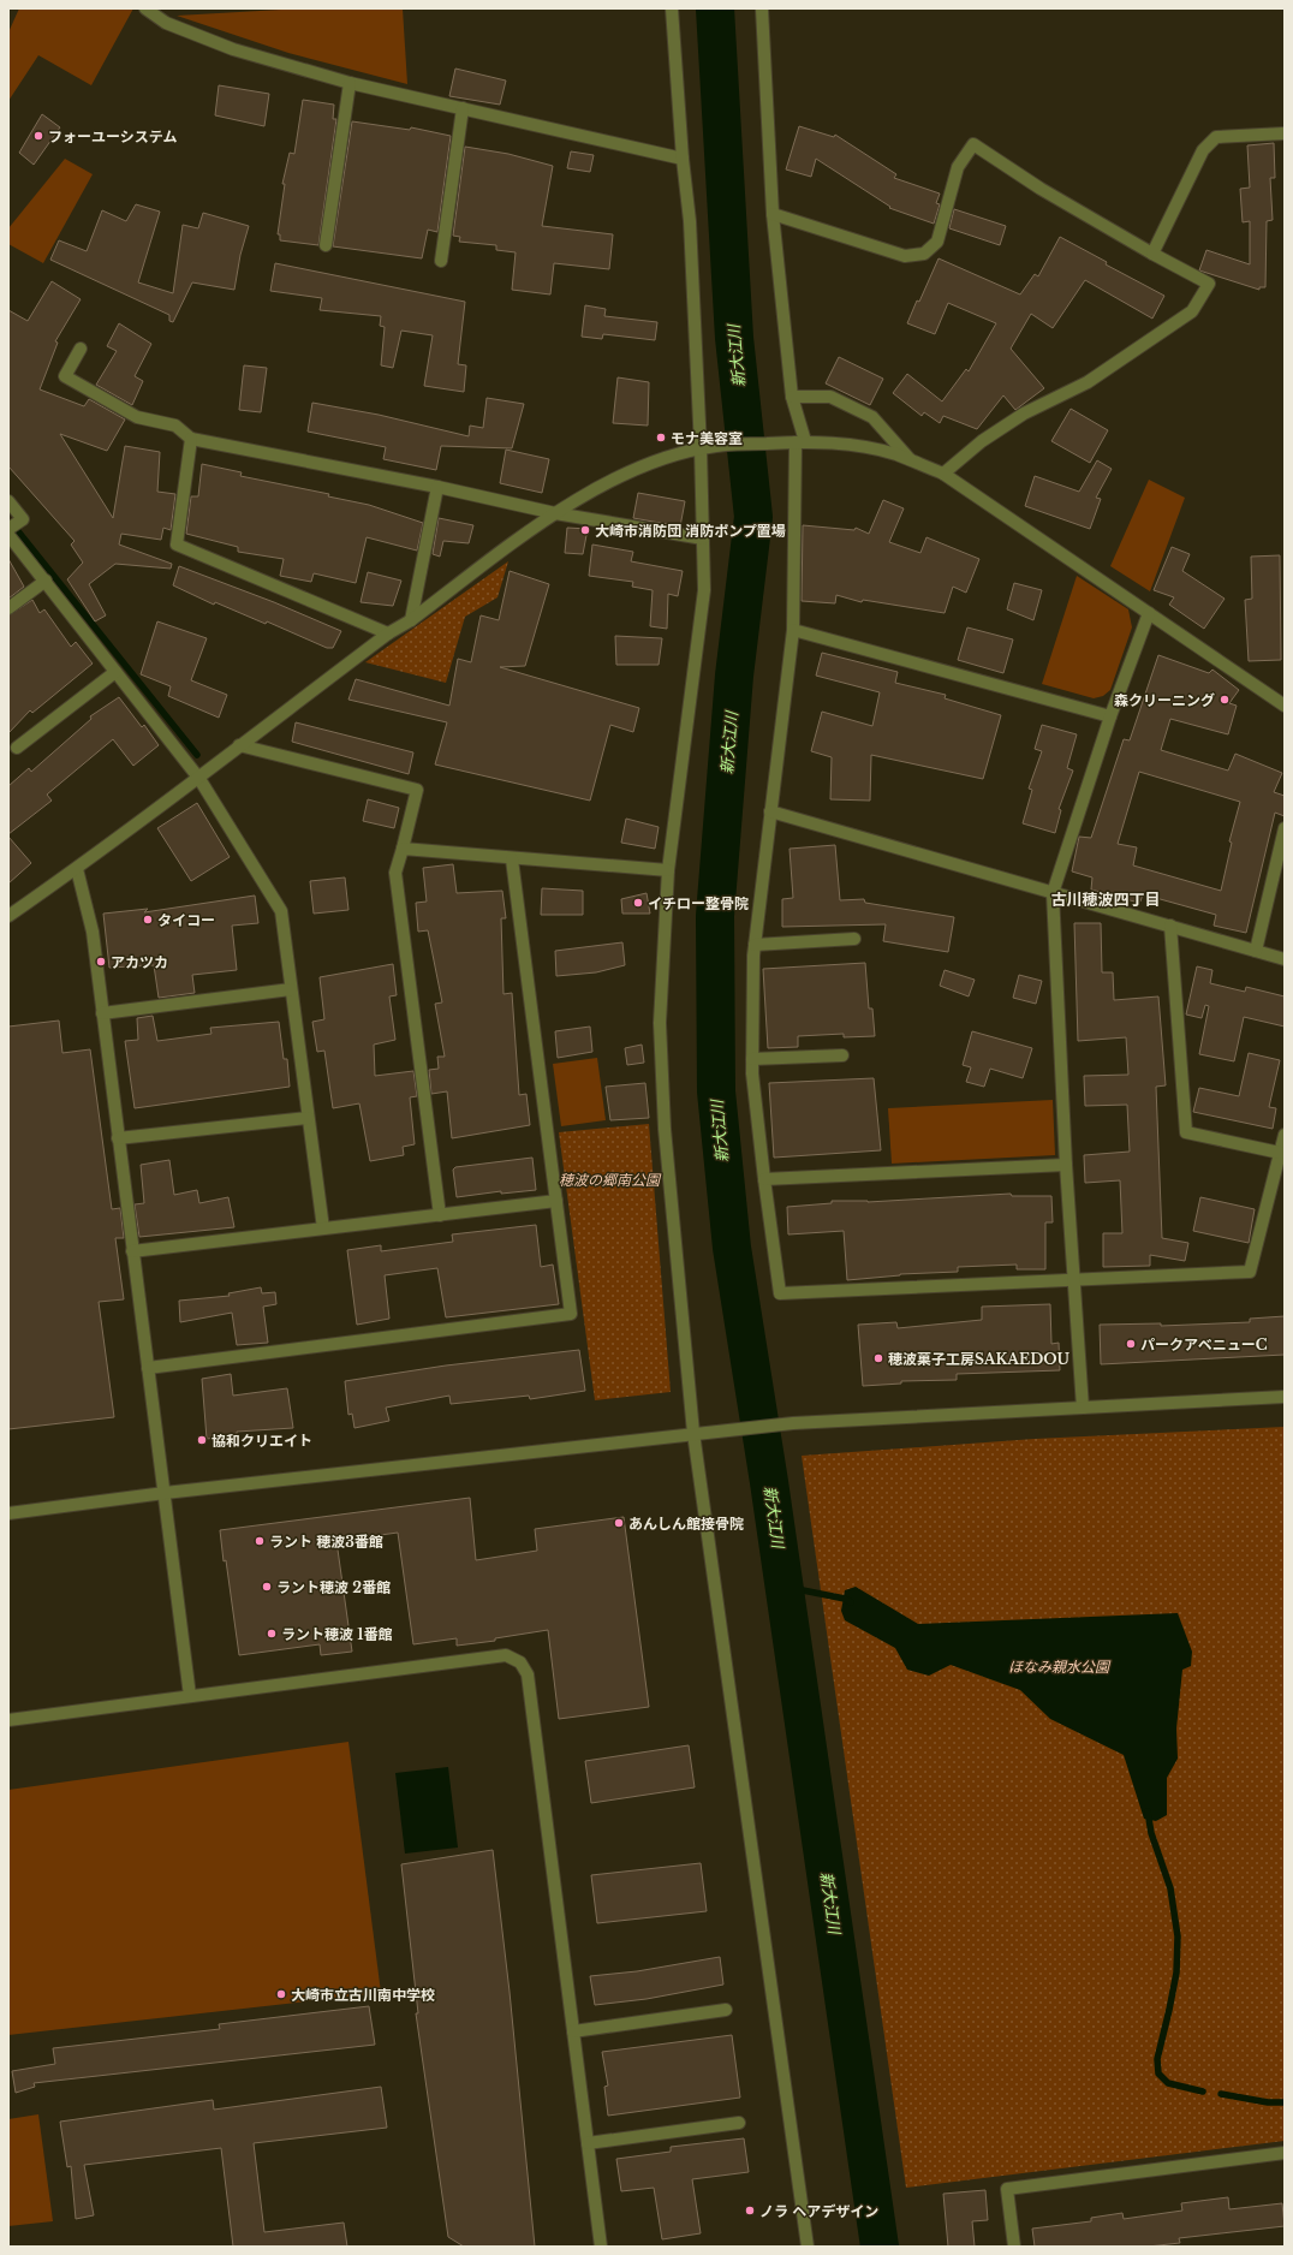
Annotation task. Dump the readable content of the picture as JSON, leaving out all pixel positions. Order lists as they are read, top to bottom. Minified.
{"districts":["古川穂波四丁目"],"water":["新大江川"],"parks":["穂波の郷南公園","ほなみ親水公園"],"places":["フォーユーシステム","モナ美容室","大崎市消防団 消防ポンプ置場","森クリーニング","イチロー整骨院","タイコー","アカツカ","パークアベニューC","穂波菓子工房SAKAEDOU","協和クリエイト","あんしん館接骨院","ラント 穂波3番館","ラント穂波 2番館","ラント穂波 1番館","大崎市立古川南中学校","ノラ ヘアデザイン"]}
